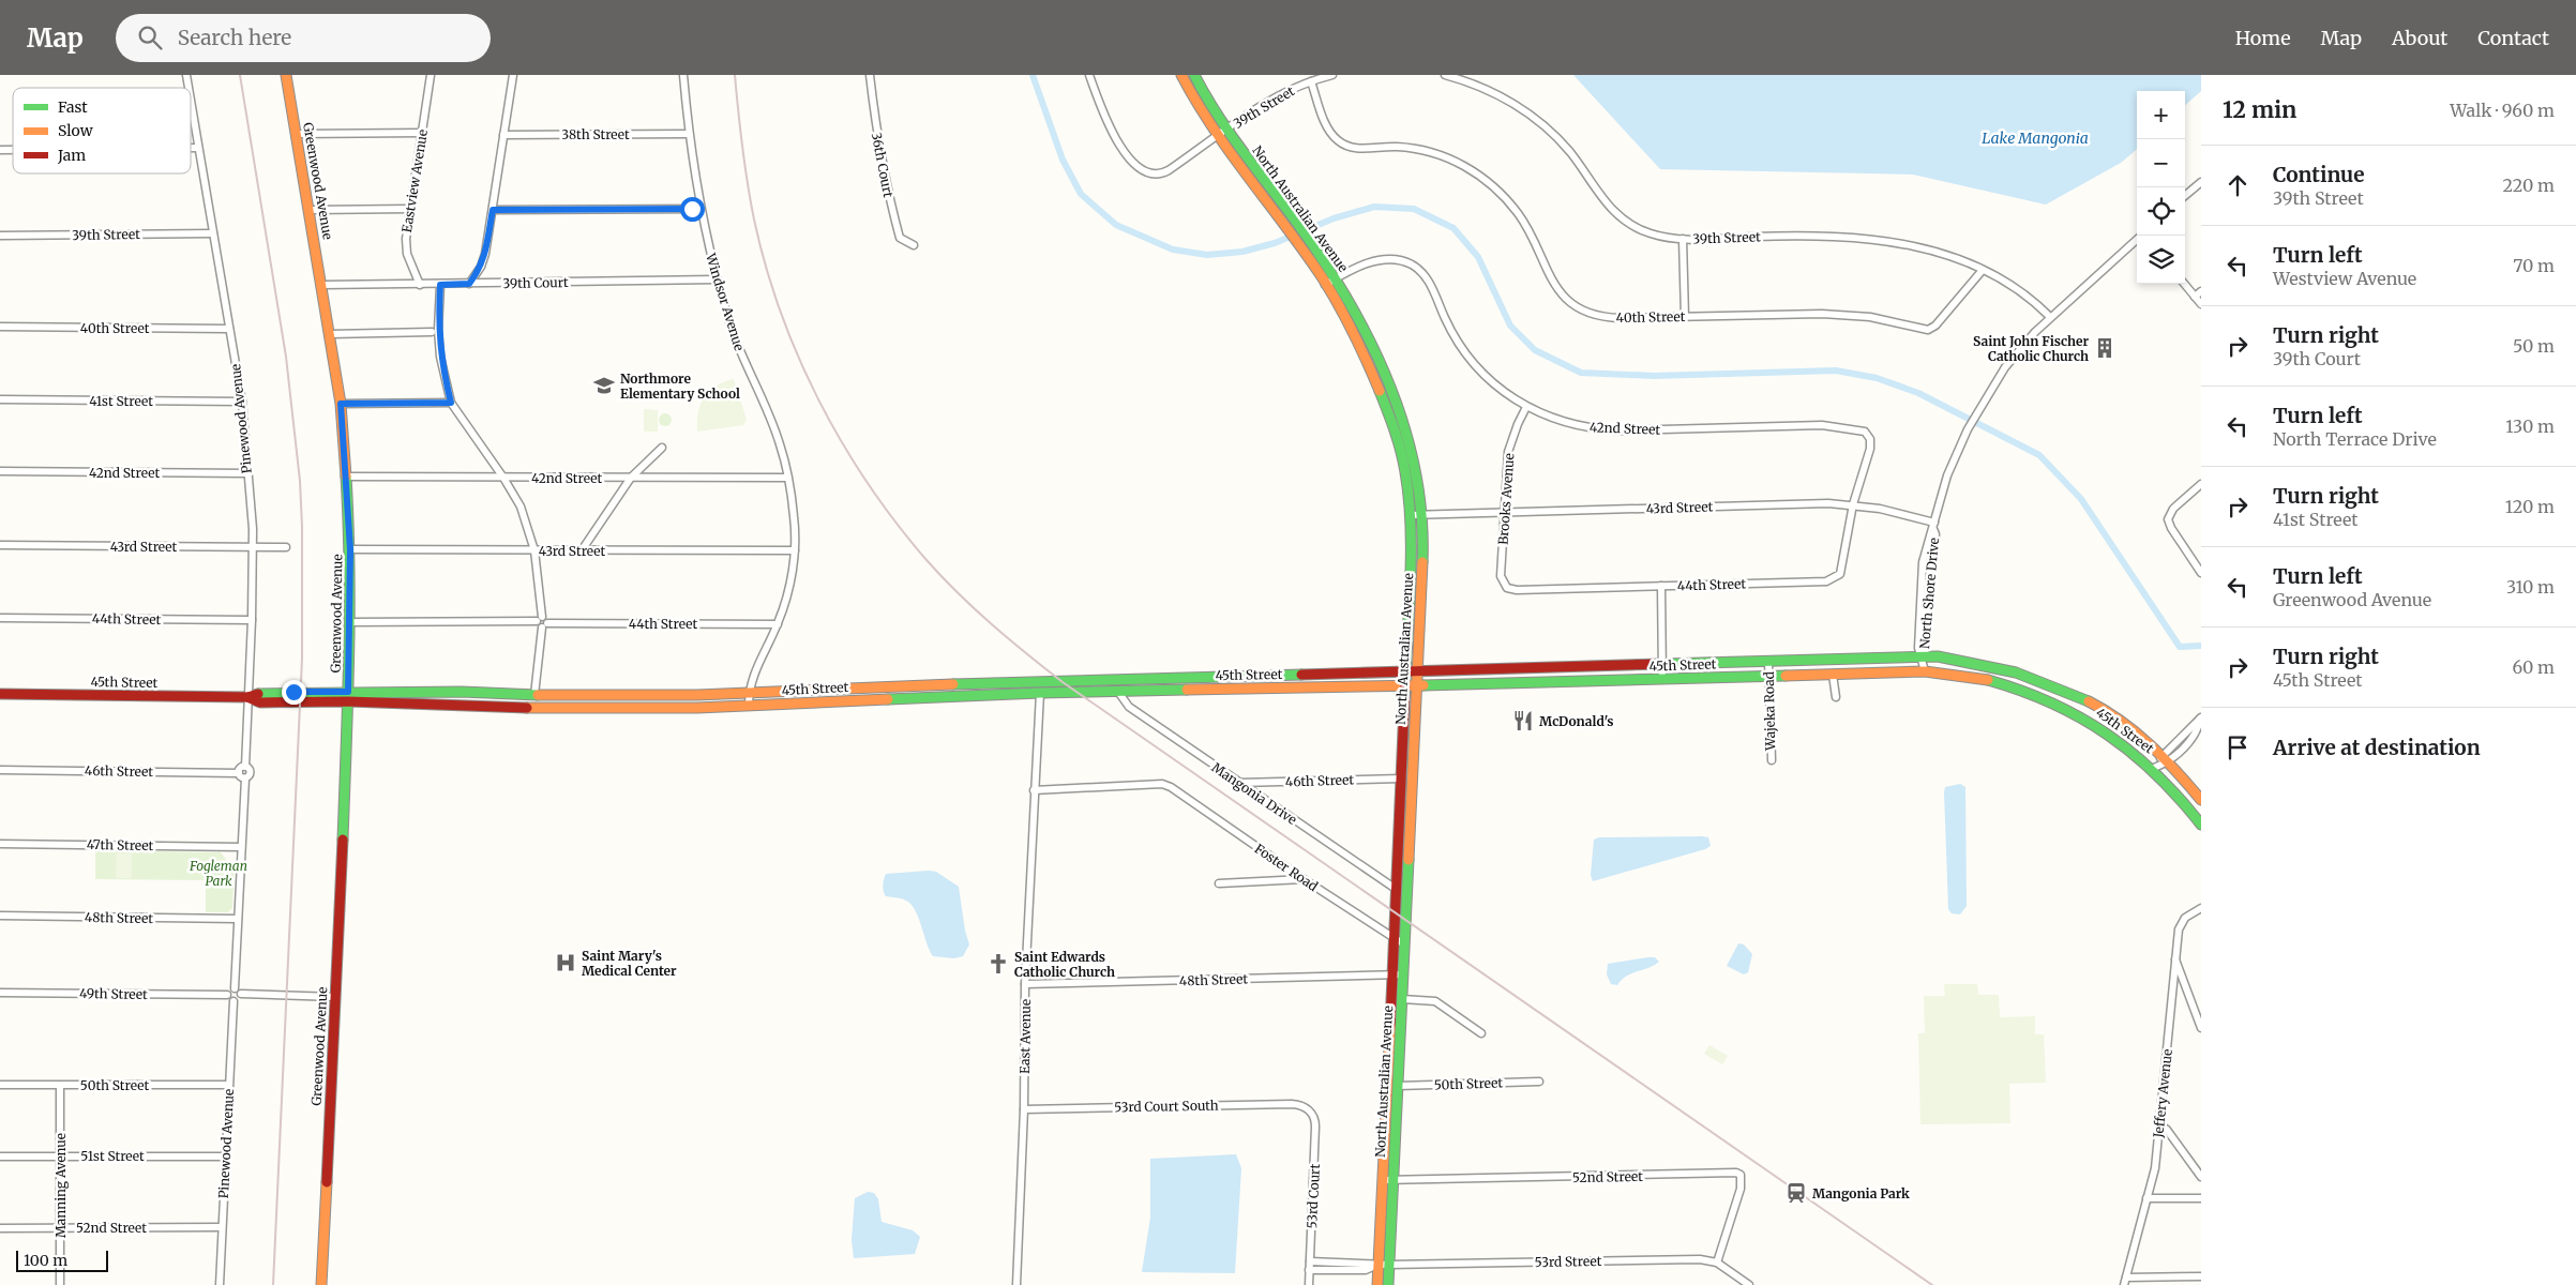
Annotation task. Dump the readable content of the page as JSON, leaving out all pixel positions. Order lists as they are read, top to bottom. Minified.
{"streets":{"main road":["Greenwood Avenue","North Australian Avenue","45th Street"],"street":["39th Street","38th Street","36th Court","Eastview Avenue","39th Court","Windsor Avenue","40th Street","41st Street","Pinewood Avenue","42nd Street","Brooks Avenue","43rd Street","44th Street","North Shore Drive","Wajeka Road","46th Street","Mangonia Drive","47th Street","Foster Road","48th Street","49th Street","East Avenue","50th Street","Jeffery Avenue","53rd Court South","51st Street","52nd Street","Manning Avenue","53rd Court","53rd Street"]},"crossings":[["39th Street","North Australian Avenue"],["39th Street","40th Street"],["39th Street","Pinewood Avenue"],["39th Street","North Shore Drive"],["38th Street","Windsor Avenue"],["Greenwood Avenue","39th Court"],["Greenwood Avenue","42nd Street"],["Greenwood Avenue","43rd Street"],["Greenwood Avenue","44th Street"],["Greenwood Avenue","45th Street"],["Eastview Avenue","39th Court"],["North Australian Avenue","42nd Street"],["North Australian Avenue","43rd Street"],["North Australian Avenue","45th Street"],["North Australian Avenue","46th Street"],["North Australian Avenue","Mangonia Drive"],["North Australian Avenue","Foster Road"],["North Australian Avenue","48th Street"],["North Australian Avenue","50th Street"],["North Australian Avenue","52nd Street"],["North Australian Avenue","53rd Street"],["39th Court","Windsor Avenue"],["Windsor Avenue","42nd Street"],["Windsor Avenue","43rd Street"],["Windsor Avenue","44th Street"],["Windsor Avenue","45th Street"],["40th Street","Pinewood Avenue"],["41st Street","Pinewood Avenue"],["Pinewood Avenue","42nd Street"],["Pinewood Avenue","43rd Street"],["Pinewood Avenue","44th Street"],["Pinewood Avenue","45th Street"],["Pinewood Avenue","49th Street"],["Pinewood Avenue","50th Street"],["Pinewood Avenue","51st Street"],["Pinewood Avenue","52nd Street"],["42nd Street","Brooks Avenue"],["42nd Street","43rd Street"],["42nd Street","44th Street"],["Brooks Avenue","43rd Street"],["Brooks Avenue","44th Street"],["43rd Street","44th Street"],["43rd Street","North Shore Drive"],["North Shore Drive","45th Street"],["45th Street","Wajeka Road"],["45th Street","Mangonia Drive"],["45th Street","East Avenue"],["46th Street","Mangonia Drive"],["Foster Road","East Avenue"],["48th Street","East Avenue"],["East Avenue","53rd Court South"],["50th Street","Manning Avenue"],["53rd Court South","53rd Court"],["51st Street","Manning Avenue"],["52nd Street","Manning Avenue"],["52nd Street","53rd Street"],["53rd Court","53rd Street"]],"water":["Lake Mangonia"],"parks":["Fogleman Park"],"places":{"building":["Saint John Fischer Catholic Church"],"school or university":["Northmore Elementary School"],"restaurant":["McDonald's"],"hospital":["Saint Mary's Medical Center"],"church":["Saint Edwards Catholic Church"],"station":["Mangonia Park"]},"legend":["Fast","Slow","Jam"],"scale_bar":"100 m","page":{"header":"Map","search":"Search here","nav":["Home","Map","About","Contact"],"heading":["12 min","Walk · 960 m"],"map_buttons":["+","−"],"list":[["Continue","39th Street","220 m"],["Turn left","Westview Avenue","70 m"],["Turn right","39th Court","50 m"],["Turn left","North Terrace Drive","130 m"],["Turn right","41st Street","120 m"],["Turn left","Greenwood Avenue","310 m"],["Turn right","45th Street","60 m"],"Arrive at destination"],"scale":"100 m"}}
